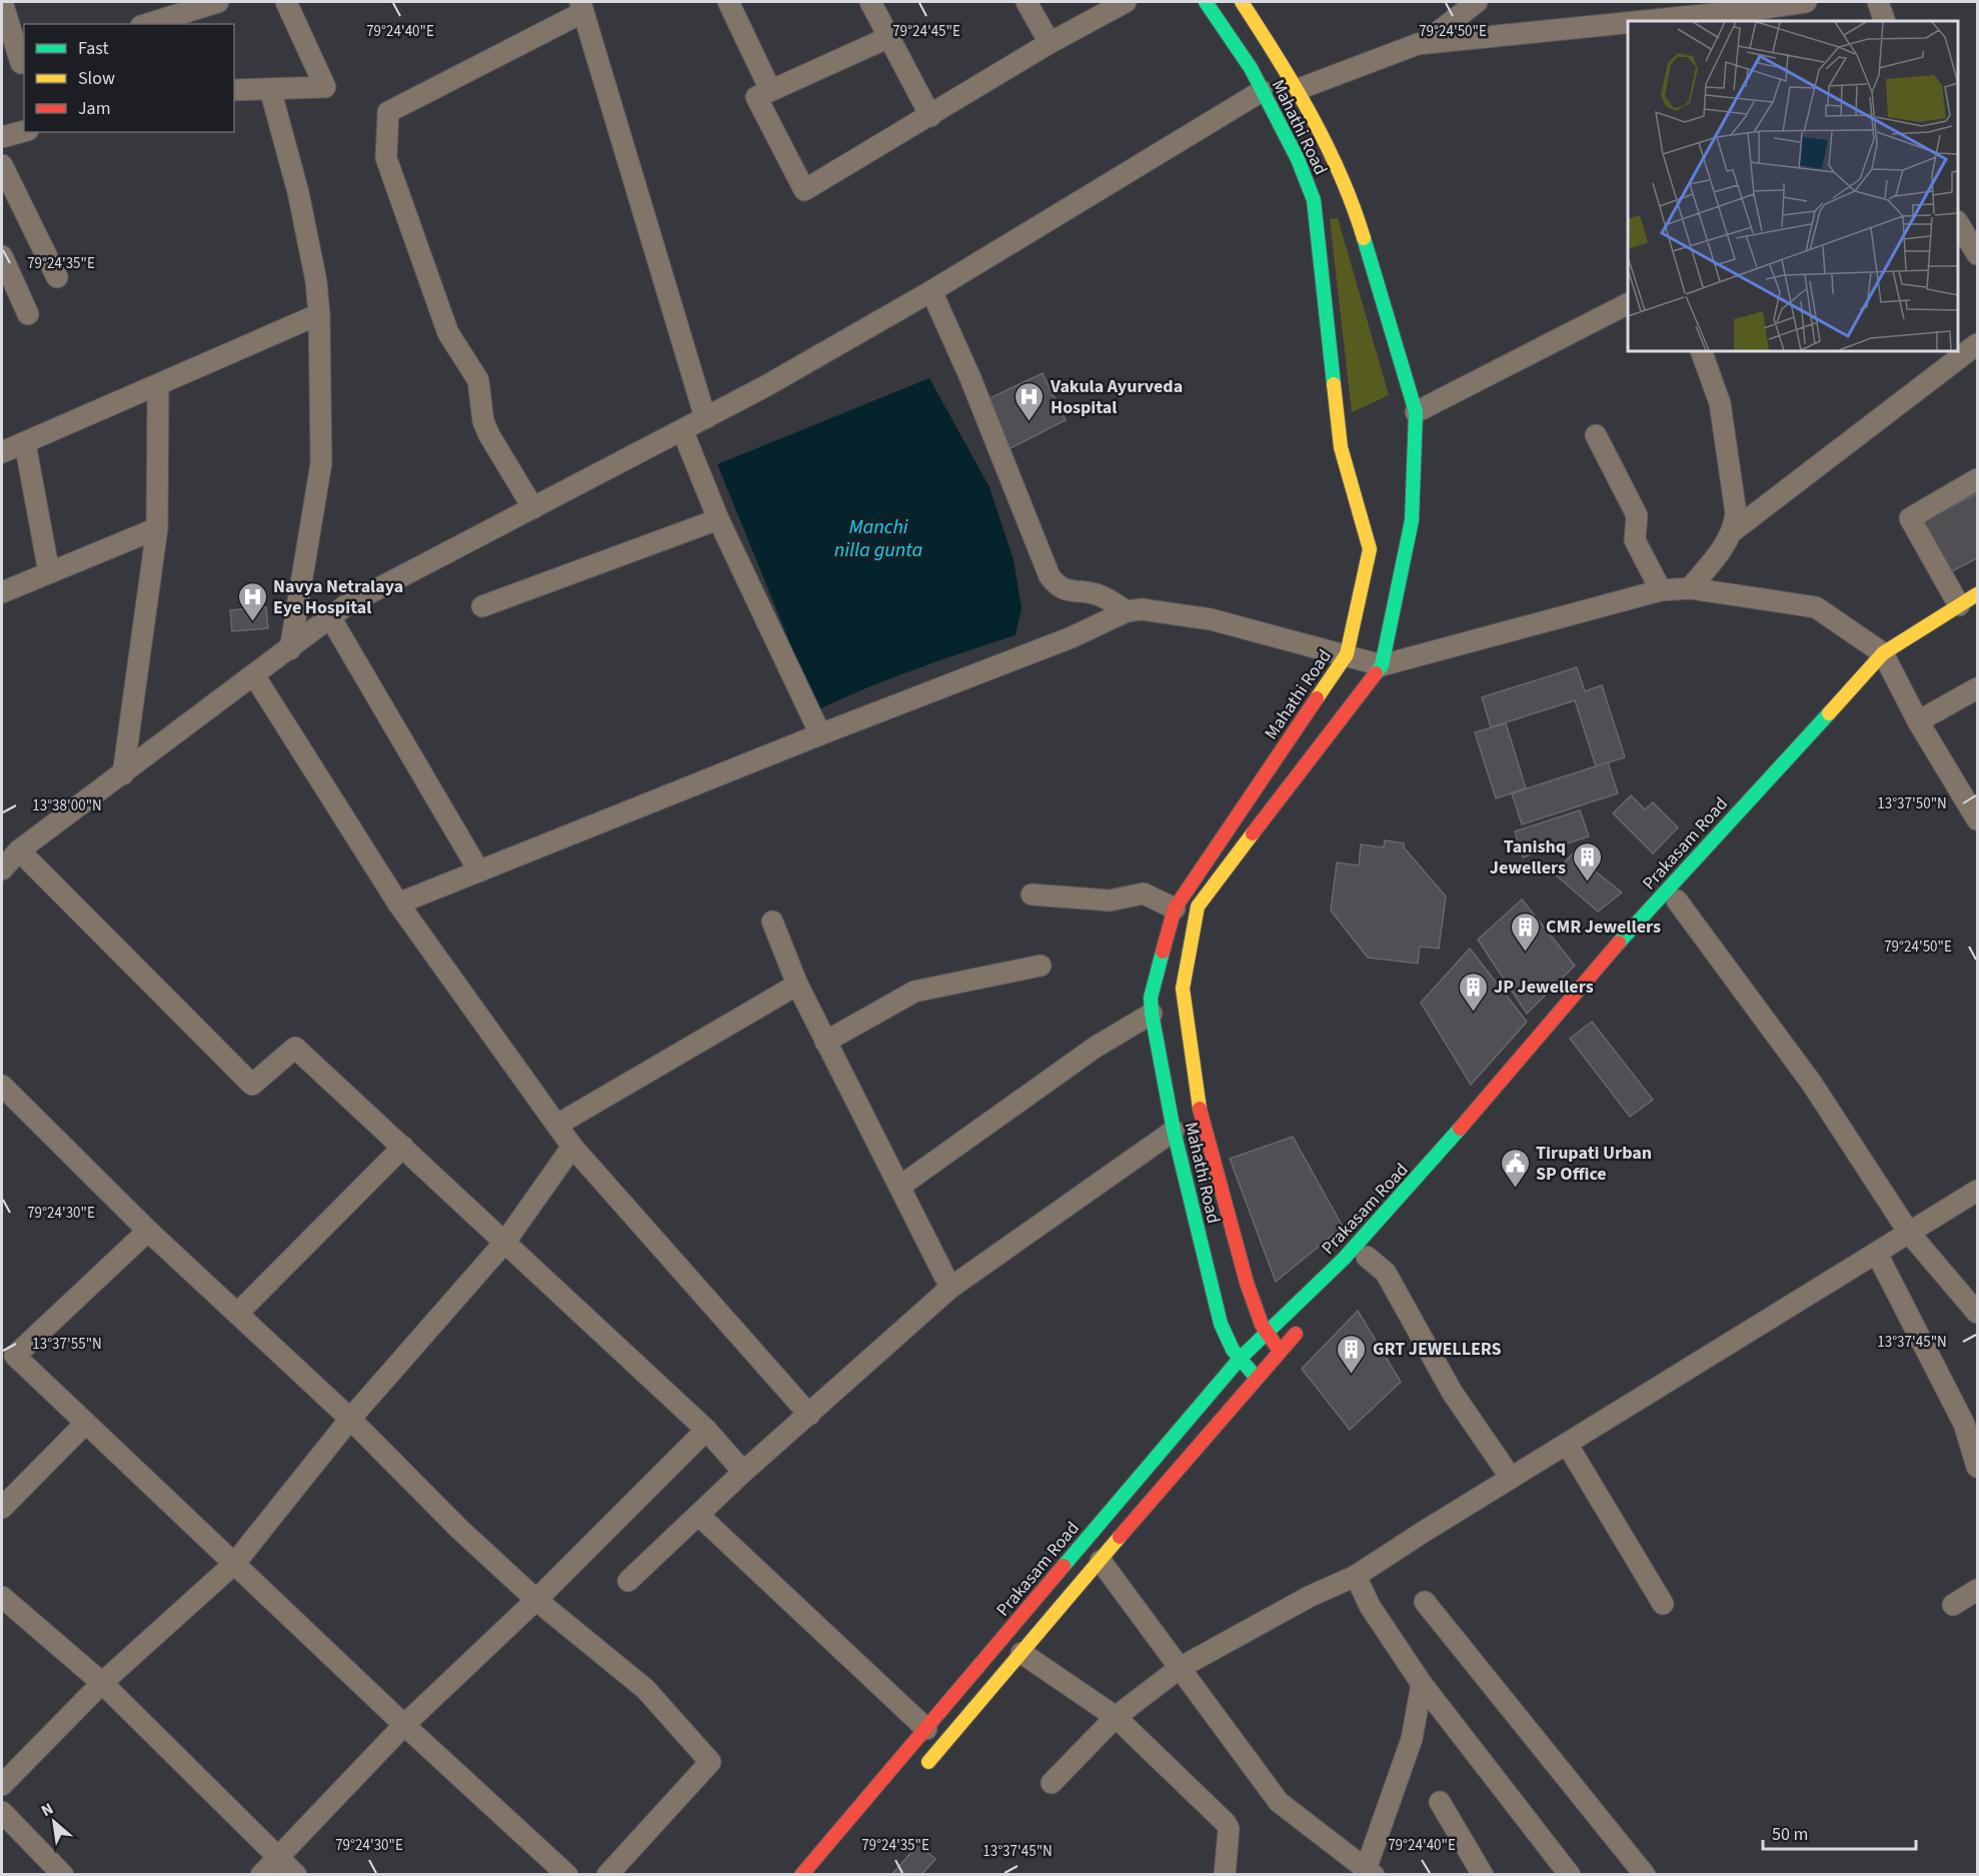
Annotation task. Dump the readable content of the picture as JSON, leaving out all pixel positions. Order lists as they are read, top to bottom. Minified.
{"streets":{"street":["Mahathi Road","Prakasam Road"]},"crossings":[["Mahathi Road","Prakasam Road"]],"water":["Manchi nilla gunta"],"places":{"hospital":["Vakula Ayurveda Hospital","Navya Netralaya Eye Hospital"],"building":["Tanishq Jewellers","CMR Jewellers","JP Jewellers","GRT JEWELLERS"],"public building":["Tirupati Urban SP Office"]},"legend":["Fast","Slow","Jam"],"scale_bar":"50 m","north":"top left","coordinates":["79°24'40\"E","79°24'45\"E","79°24'50\"E","79°24'35\"E","13°37'50\"N","13°38'00\"N","79°24'30\"E","13°37'45\"N","13°37'55\"N"]}
